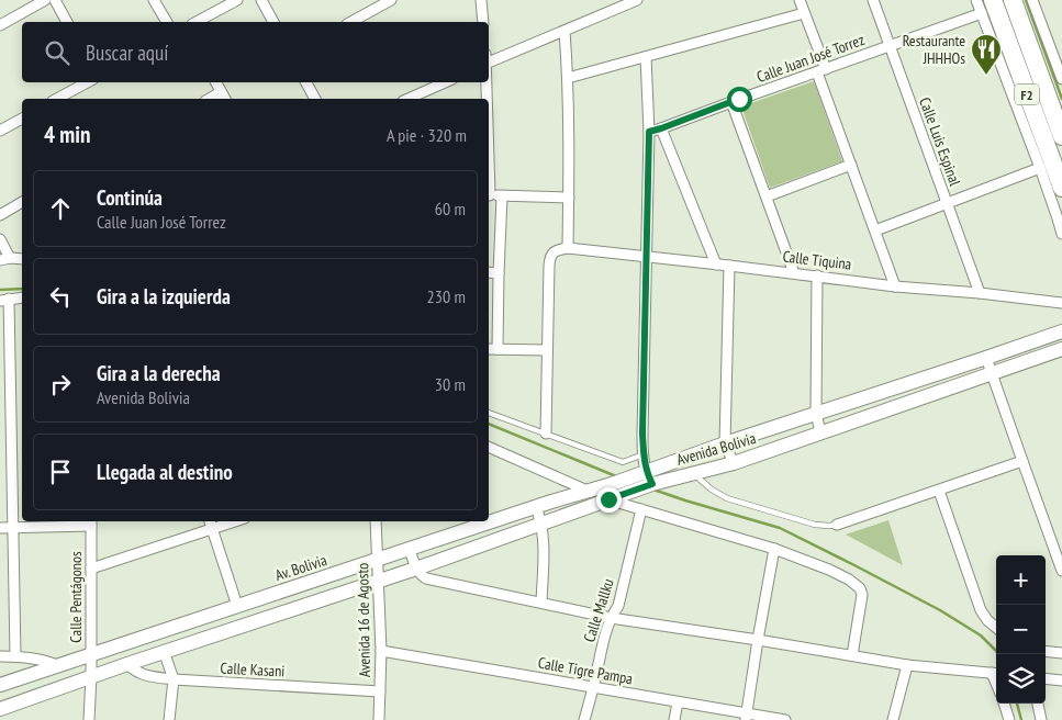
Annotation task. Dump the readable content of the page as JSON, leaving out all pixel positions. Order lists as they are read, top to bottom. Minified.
{"streets":{"highway":["F2"],"street":["Calle Juan José Torrez","Calle Luis Espinal","Calle Tiquina","Avenida Bolivia","Av. Bolivia","Calle Pentágonos","Calle Mallku","Avenida 16 de Agosto","Calle Kasani","Calle Tigre Pampa"]},"crossings":[["Calle Juan José Torrez","F2"],["Calle Juan José Torrez","Calle Luis Espinal"],["Calle Luis Espinal","Calle Tiquina"],["Avenida Bolivia","Av. Bolivia"],["Avenida Bolivia","Avenida 16 de Agosto"],["Av. Bolivia","Calle Pentágonos"],["Av. Bolivia","Avenida 16 de Agosto"],["Calle Mallku","Calle Tigre Pampa"],["Avenida 16 de Agosto","Calle Kasani"],["Avenida 16 de Agosto","Calle Tigre Pampa"]],"places":{"restaurant":["Restaurante JHHHOs"]},"page":{"search":"Buscar aquí","heading":["4 min","A pie · 320 m"],"list":[["Continúa","Calle Juan José Torrez","60 m"],["Gira a la izquierda","230 m"],["Gira a la derecha","Avenida Bolivia","30 m"],"Llegada al destino"],"map_buttons":["+","−"]}}
